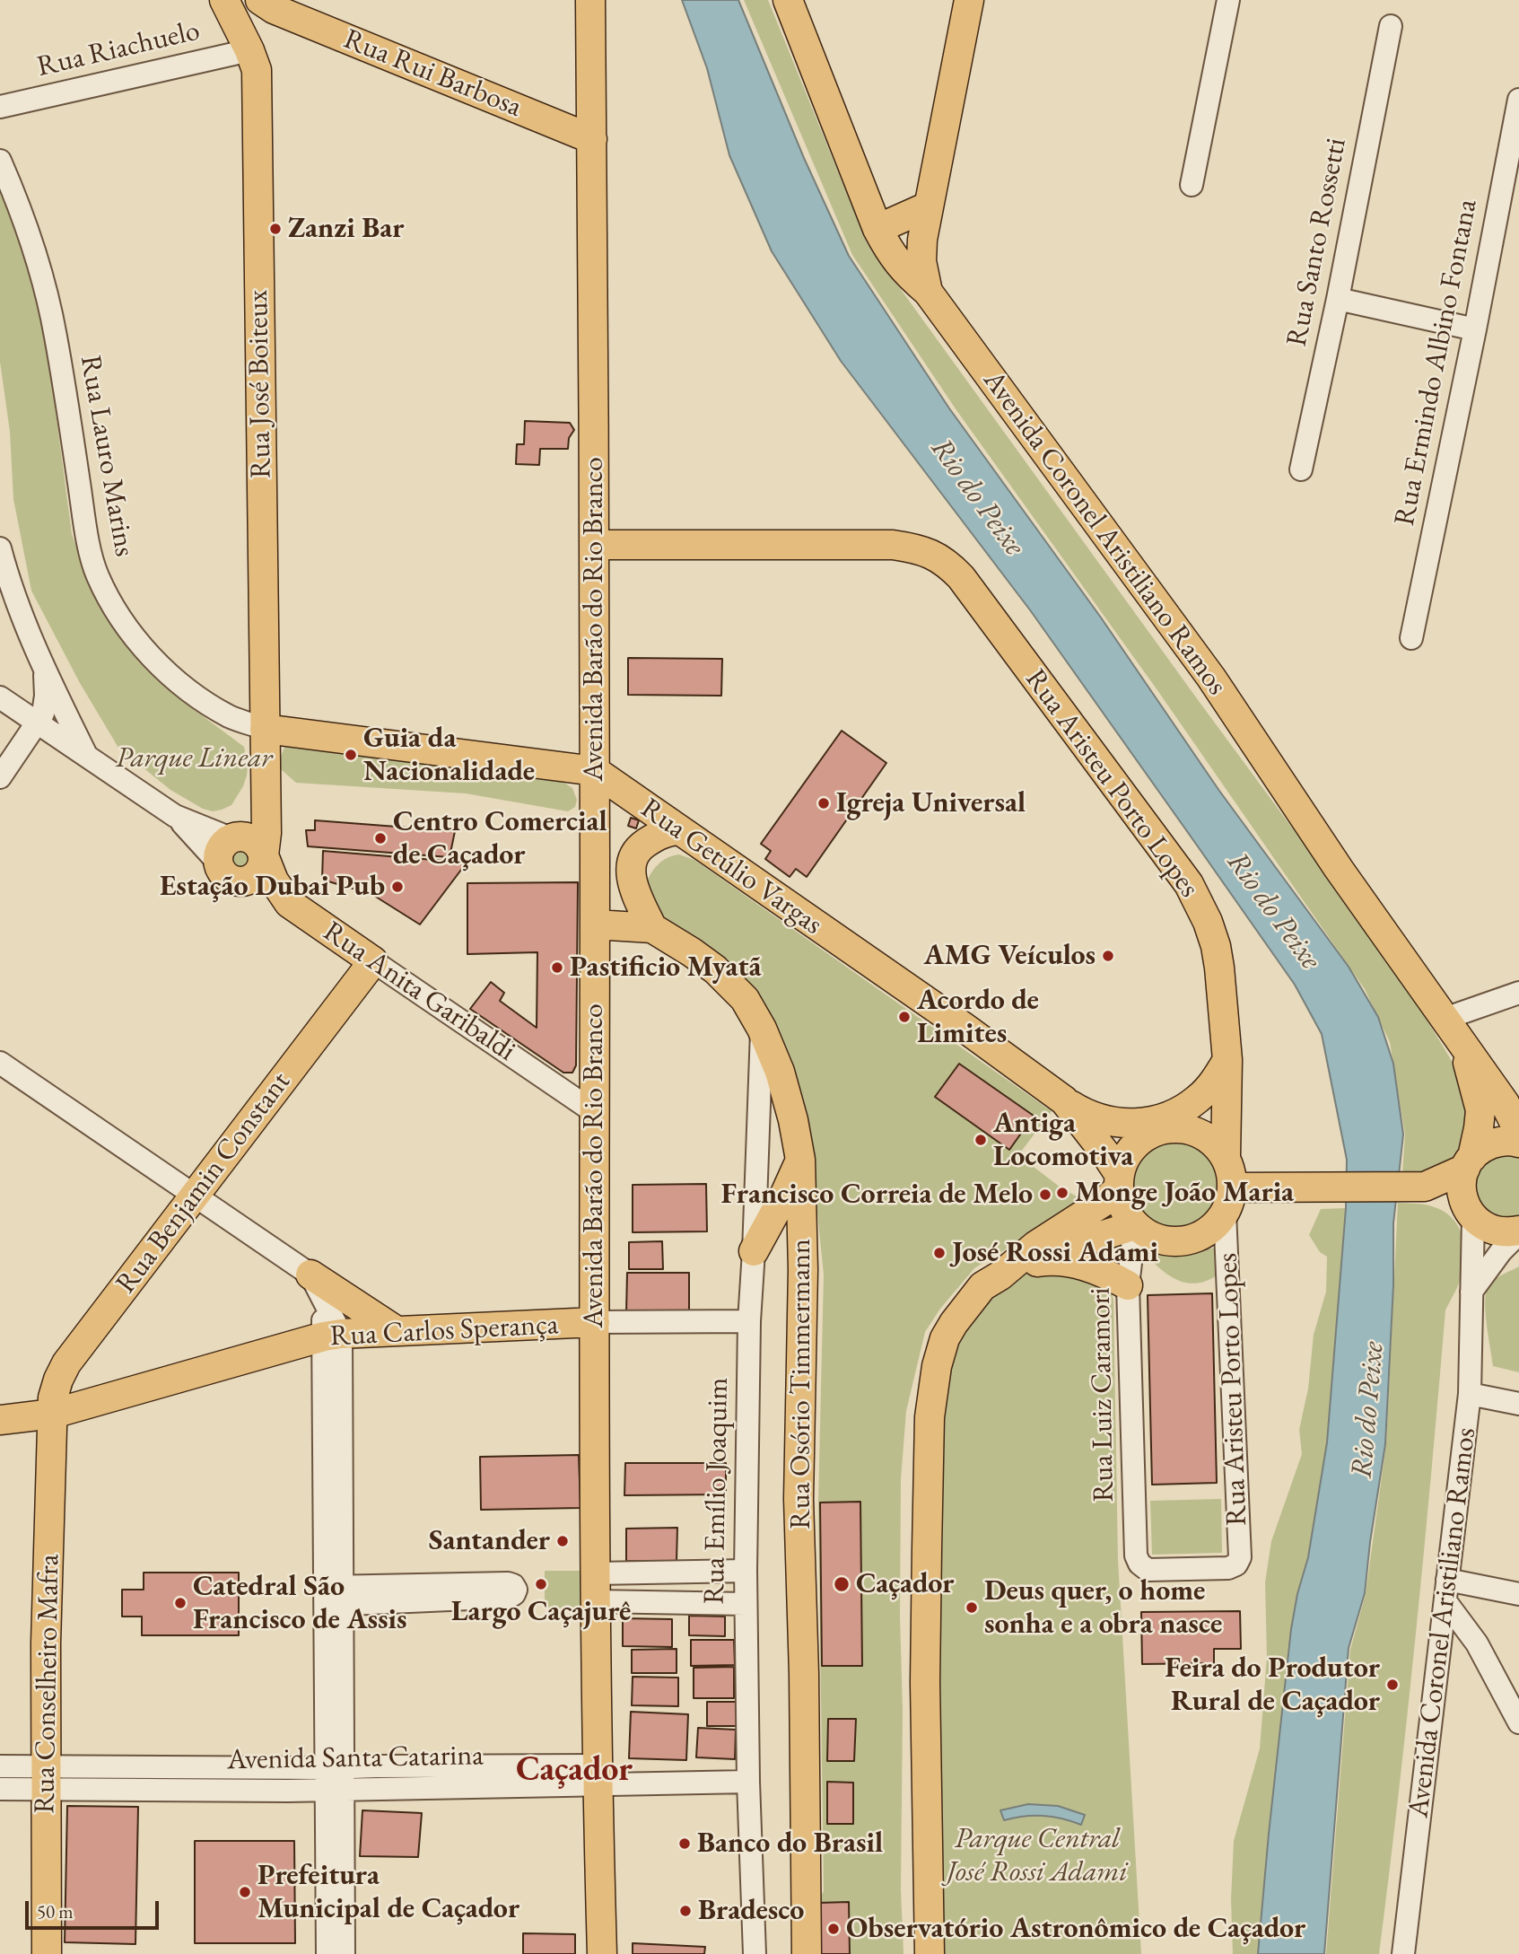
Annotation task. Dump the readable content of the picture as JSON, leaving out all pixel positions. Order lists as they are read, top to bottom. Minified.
{"streets":{"main road":["Rua Rui Barbosa","Rua José Boiteux","Avenida Coronel Aristiliano Ramos","Avenida Barão do Rio Branco","Rua Aristeu Porto Lopes","Rua Getúlio Vargas","Rua Anita Garibaldi","Rua Benjamin Constant","Rua Carlos Sperança","Rua Osório Timmermann","Rua Conselheiro Mafra"],"street":["Rua Riachuelo","Rua Santo Rossetti","Rua Ermindo Albino Fontana","Rua Lauro Marins","Rua Luiz Caramori","Rua Emílio Joaquim","Avenida Santa Catarina"]},"crossings":[["Rua Riachuelo","Rua Rui Barbosa"],["Rua Riachuelo","Rua José Boiteux"],["Rua Rui Barbosa","Rua José Boiteux"],["Rua Rui Barbosa","Avenida Barão do Rio Branco"],["Rua José Boiteux","Rua Lauro Marins"],["Rua José Boiteux","Rua Getúlio Vargas"],["Rua José Boiteux","Rua Anita Garibaldi"],["Rua Lauro Marins","Rua Getúlio Vargas"],["Avenida Barão do Rio Branco","Rua Aristeu Porto Lopes"],["Avenida Barão do Rio Branco","Rua Getúlio Vargas"],["Avenida Barão do Rio Branco","Rua Anita Garibaldi"],["Avenida Barão do Rio Branco","Rua Carlos Sperança"],["Avenida Barão do Rio Branco","Rua Osório Timmermann"],["Avenida Barão do Rio Branco","Avenida Santa Catarina"],["Rua Aristeu Porto Lopes","Rua Getúlio Vargas"],["Rua Aristeu Porto Lopes","Rua Luiz Caramori"],["Rua Getúlio Vargas","Rua Luiz Caramori"],["Rua Anita Garibaldi","Rua Benjamin Constant"],["Rua Benjamin Constant","Rua Carlos Sperança"],["Rua Benjamin Constant","Rua Conselheiro Mafra"],["Rua Carlos Sperança","Rua Emílio Joaquim"],["Rua Carlos Sperança","Rua Conselheiro Mafra"],["Rua Osório Timmermann","Rua Emílio Joaquim"],["Rua Emílio Joaquim","Avenida Santa Catarina"],["Rua Conselheiro Mafra","Avenida Santa Catarina"]],"districts":["Caçador"],"water":["Rio do Peixe"],"parks":["Parque Linear","Parque Central José Rossi Adami"],"places":["Zanzi Bar","Guia da Nacionalidade","Igreja Universal","Centro Comercial de Caçador","Estação Dubai Pub","AMG Veículos","Pastificio Myatã","Acordo de Limites","Antiga Locomotiva","Monge João Maria","Francisco Correia de Melo","José Rossi Adami","Santander","Largo Caçajurê","Caçador","Catedral São Francisco de Assis","Deus quer, o home sonha e a obra nasce","Feira do Produtor Rural de Caçador","Banco do Brasil","Prefeitura Municipal de Caçador","Bradesco","Observatório Astronômico de Caçador"],"scale_bar":"50 m"}
